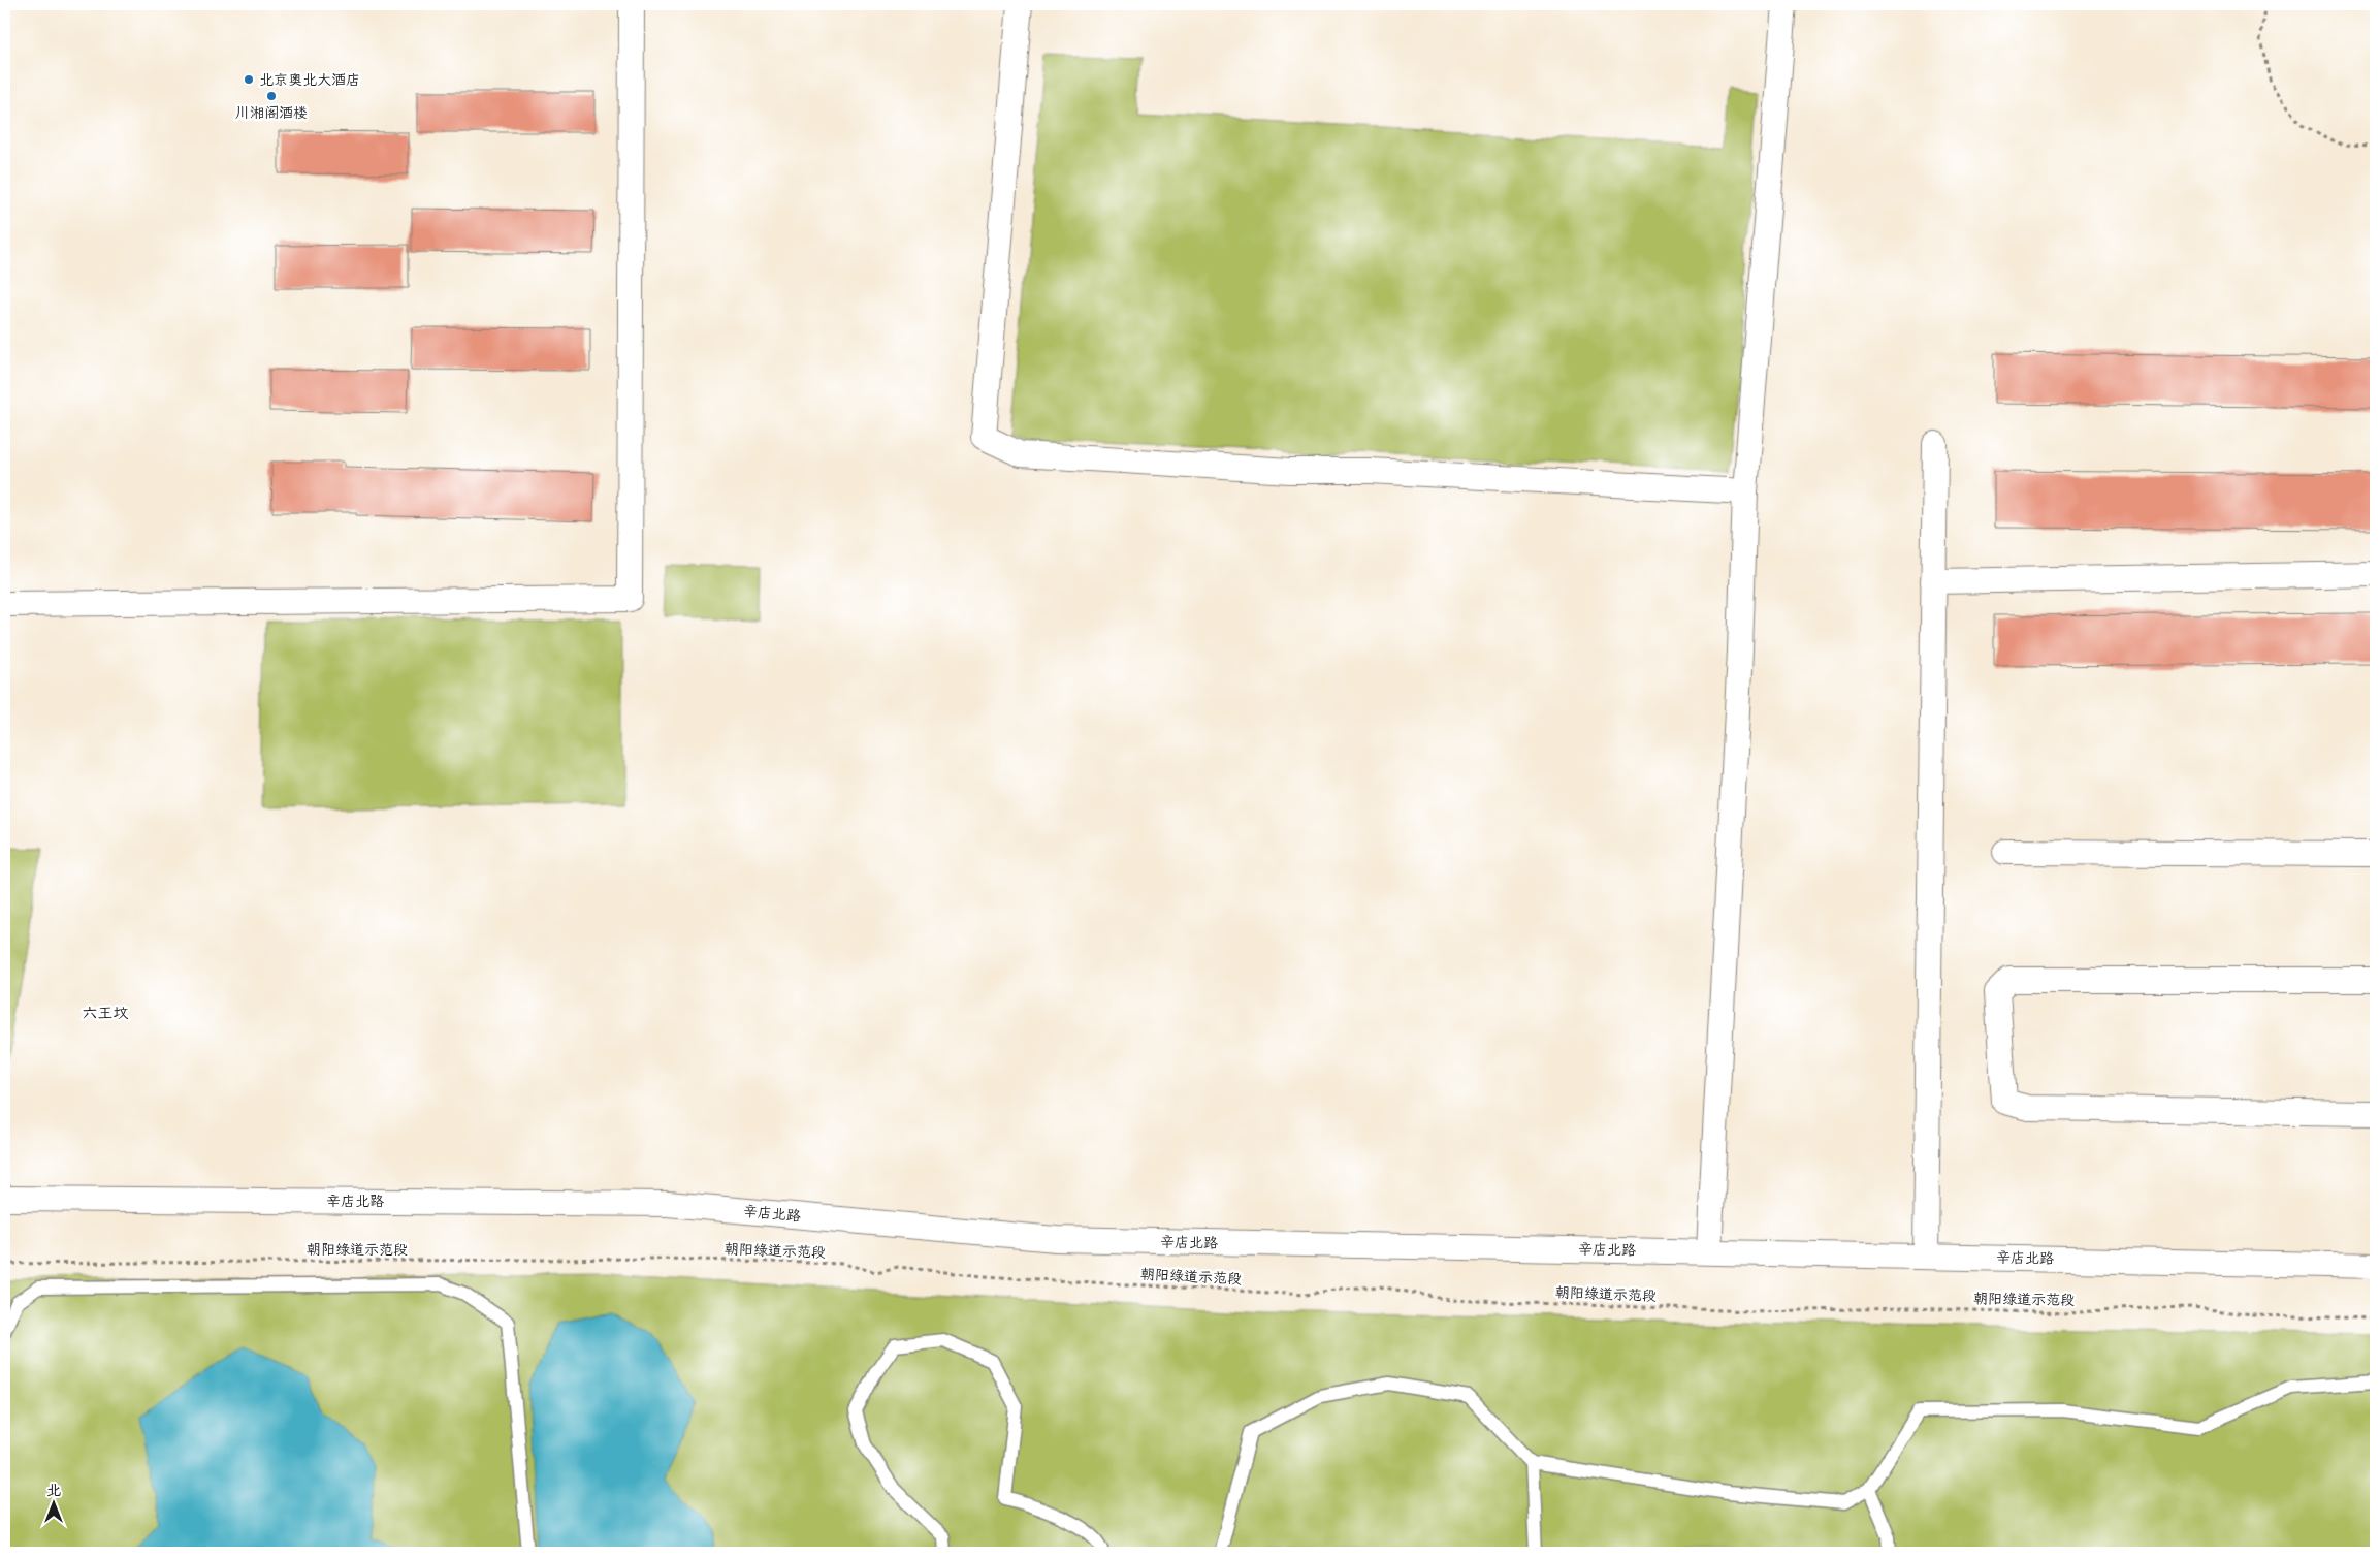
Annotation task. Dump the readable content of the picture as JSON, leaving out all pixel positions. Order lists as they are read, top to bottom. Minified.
{"streets":{"street":["辛店北路"],"path":["朝阳绿道示范段"]},"districts":["六王坟"],"places":["北京奥北大酒店","川湘阁酒楼"],"north":"top"}
